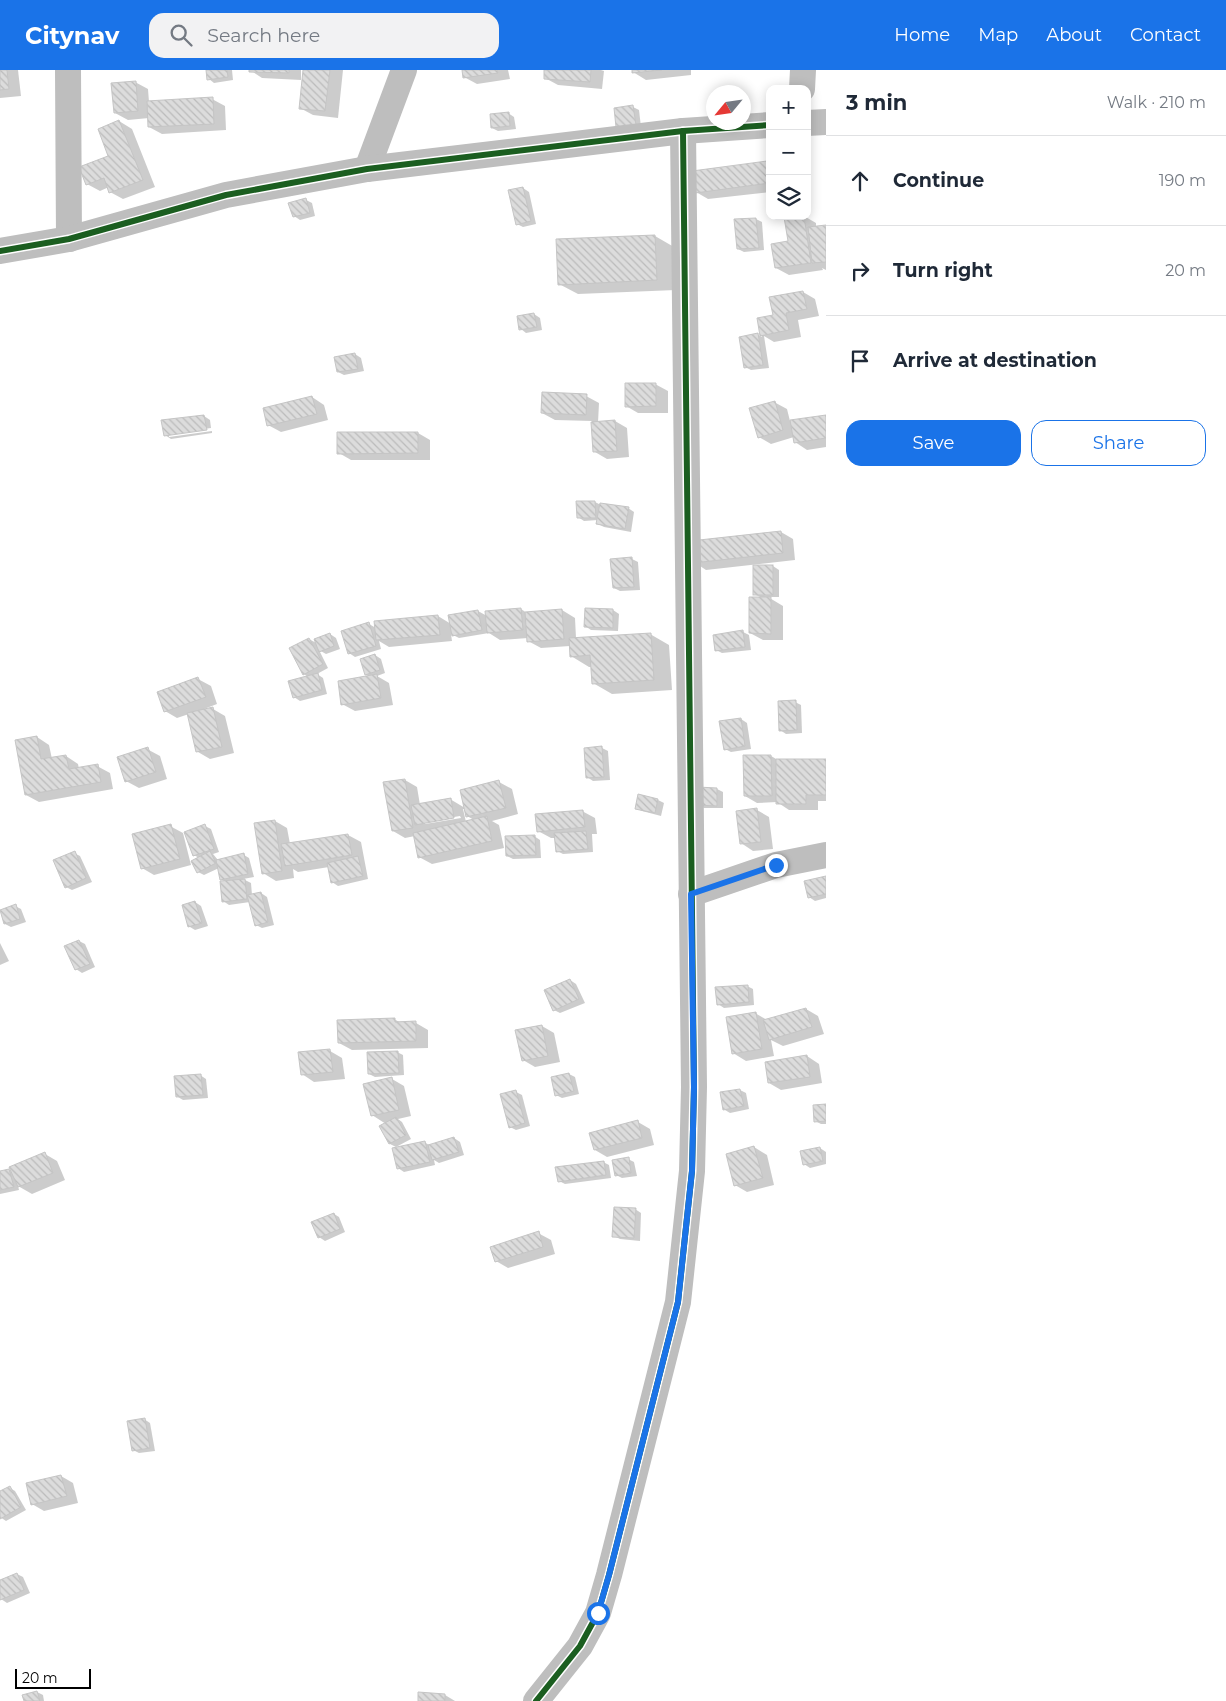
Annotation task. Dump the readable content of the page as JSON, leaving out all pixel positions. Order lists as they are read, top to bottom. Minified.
{"scale_bar":"20 m","north":"bottom left","page":{"header":"Citynav","search":"Search here","nav":["Home","Map","About","Contact"],"heading":["3 min","Walk · 210 m"],"map_buttons":["+","−"],"list":[["Continue","190 m"],["Turn right","20 m"],"Arrive at destination"],"buttons":["Save","Share"],"scale":"20 m"}}
